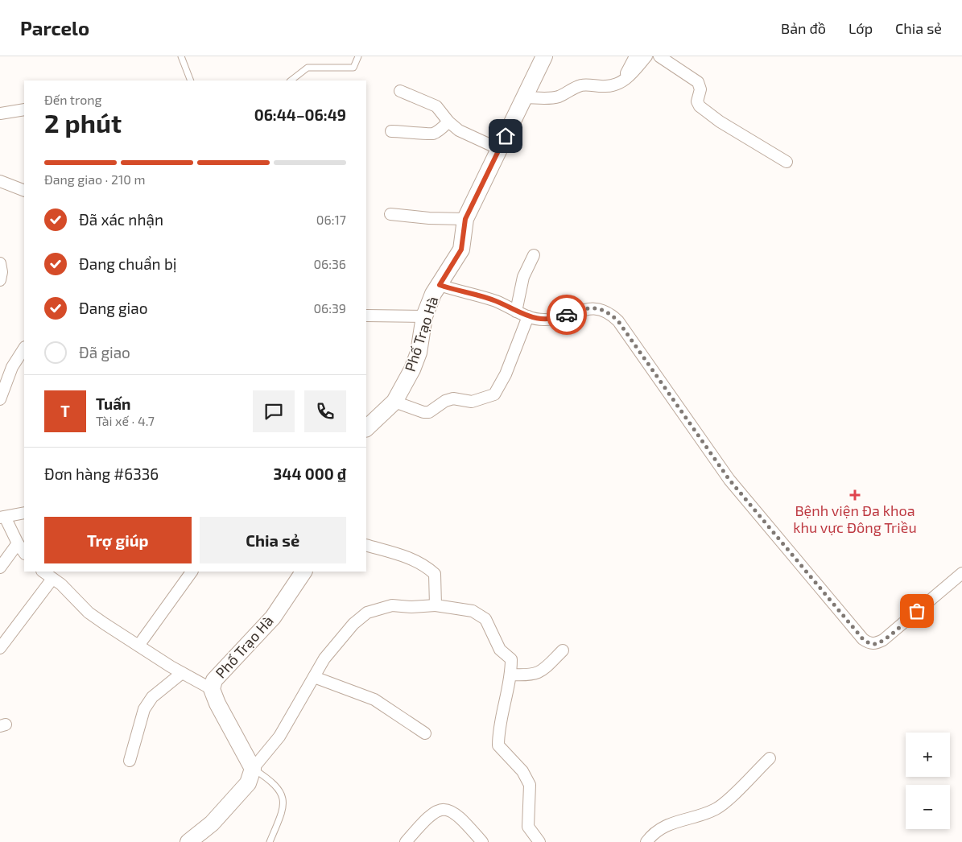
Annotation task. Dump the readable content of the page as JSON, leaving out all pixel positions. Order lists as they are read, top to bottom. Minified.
{"streets":{"street":["Phố Trạo Hà"]},"places":{"health":["Bệnh viện Đa khoa khu vực Đông Triều"]},"page":{"header":"Parcelo","nav":["Bản đồ","Lớp","Chia sẻ"],"heading":["2 phút","Đến trong","06:44–06:49"],"panel":["Tuấn","Tài xế · 4.7","Đơn hàng #6336","344 000 ₫"],"bar":"Đang giao · 210 m","list":[["Đã xác nhận","06:17"],["Đang chuẩn bị","06:36"],["Đang giao","06:39"],"Đã giao"],"round":"T","buttons":["Trợ giúp","Chia sẻ"],"map_buttons":["+","−"]}}
